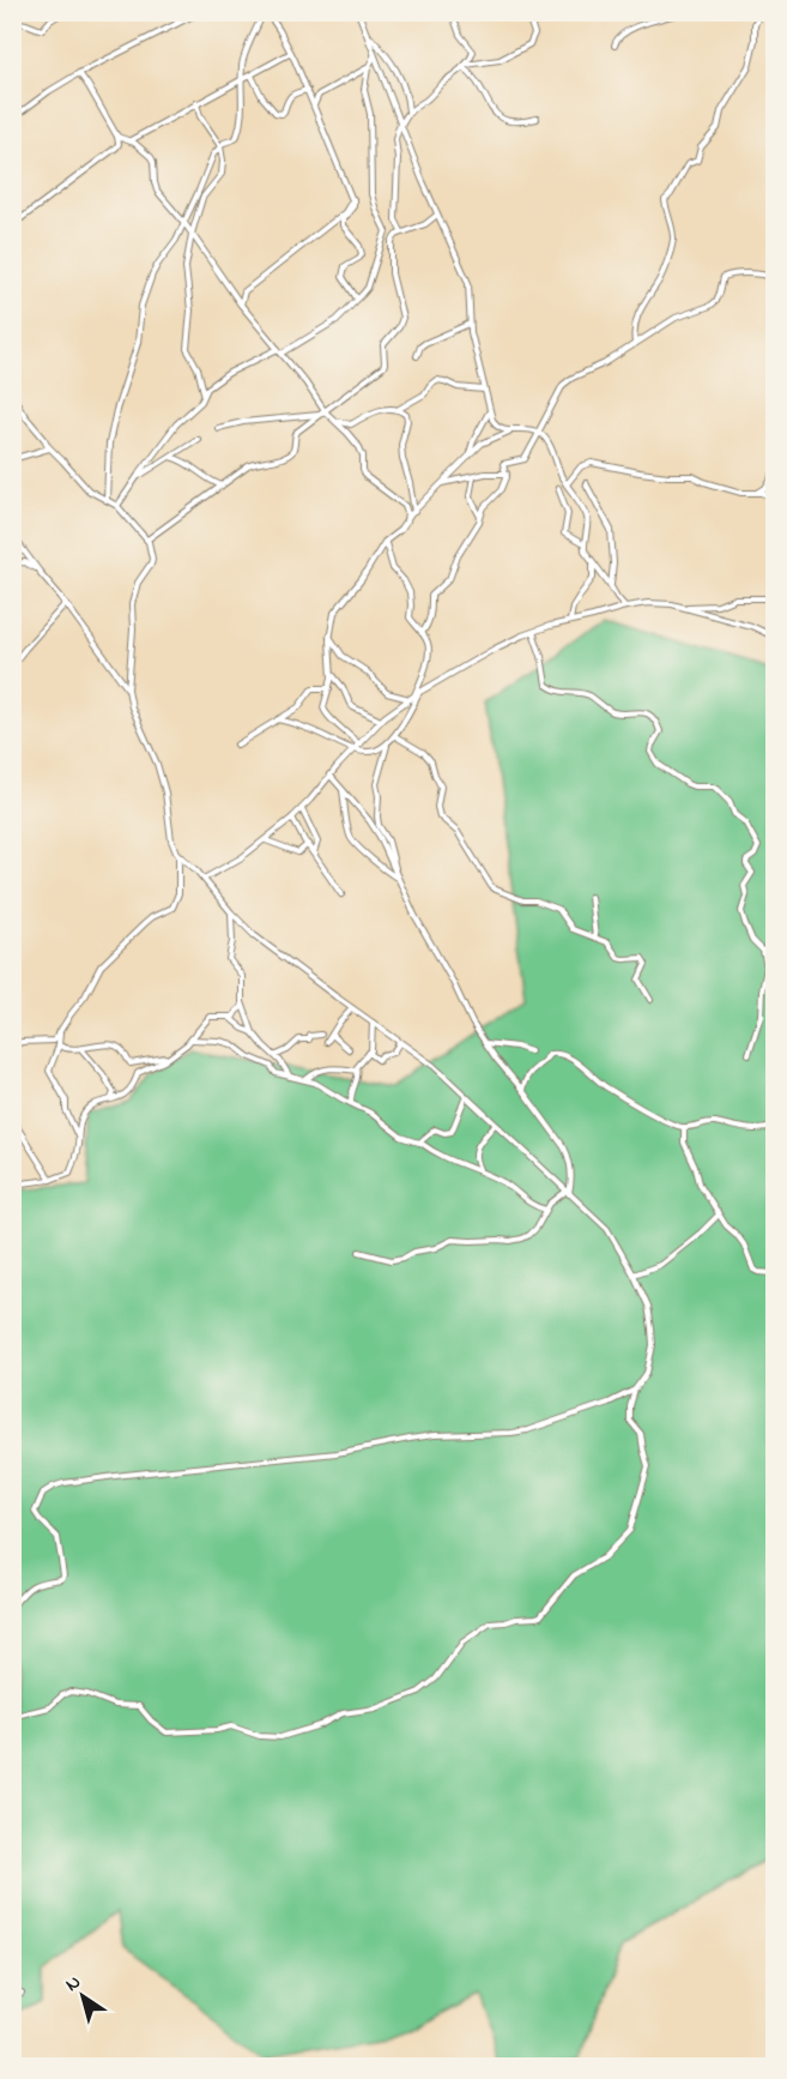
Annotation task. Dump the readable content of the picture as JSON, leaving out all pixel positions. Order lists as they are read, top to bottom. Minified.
{"north":"top left"}
